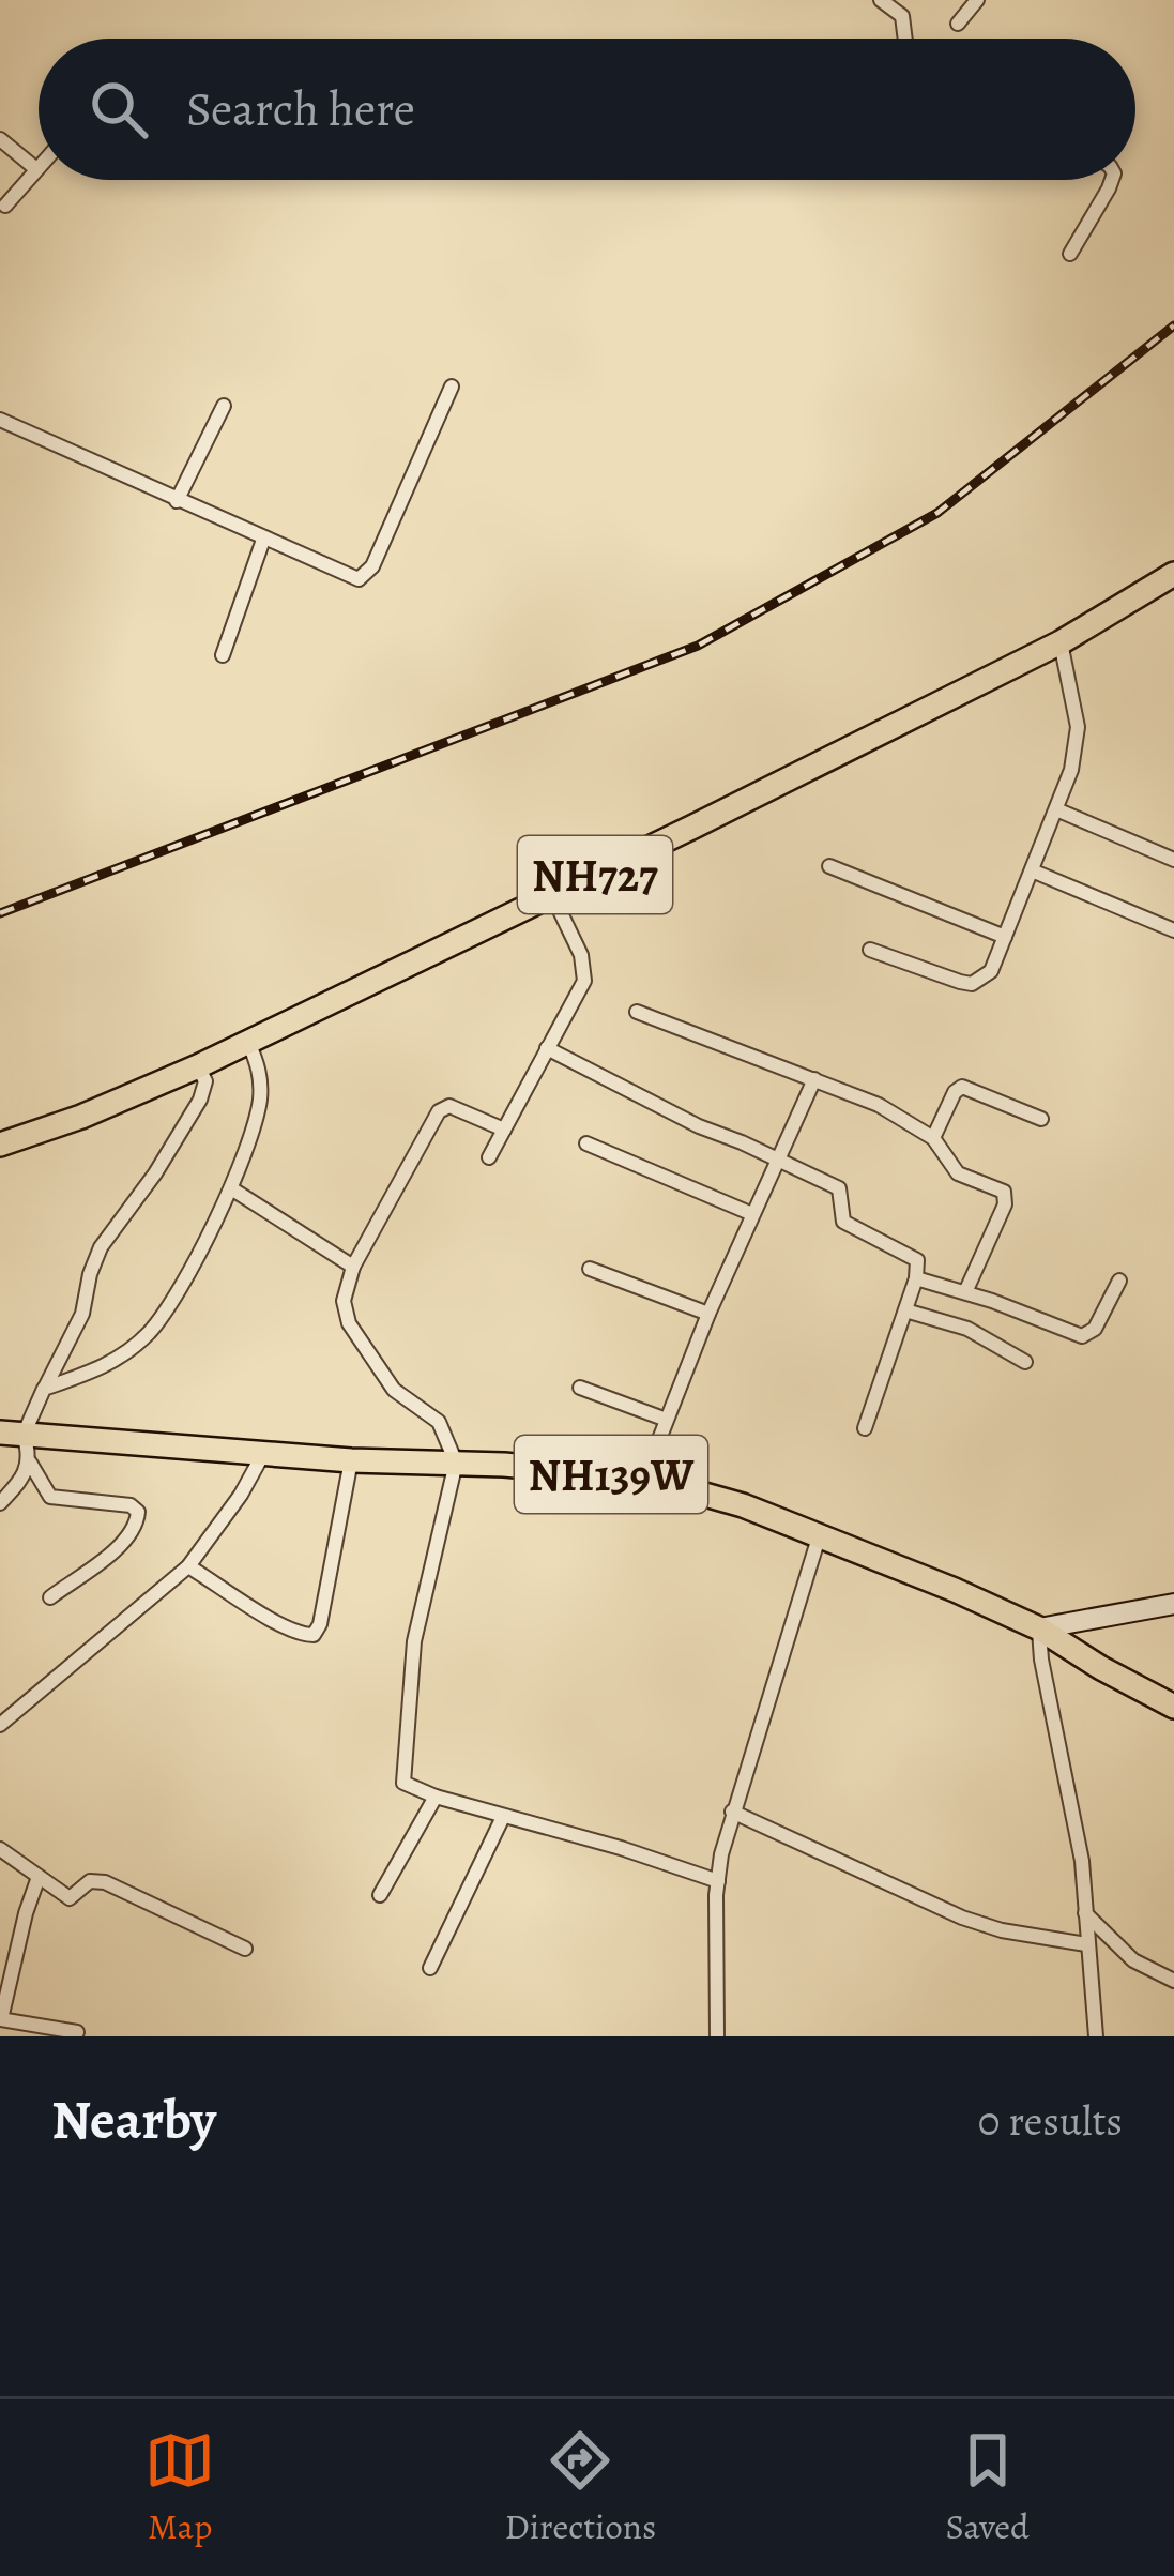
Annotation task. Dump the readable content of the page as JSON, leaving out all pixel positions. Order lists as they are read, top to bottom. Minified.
{"streets":{"highway":["NH727","NH139W"]},"page":{"search":"Search here","heading":["Nearby","0 results"],"nav":["Map","Directions","Saved"]}}
